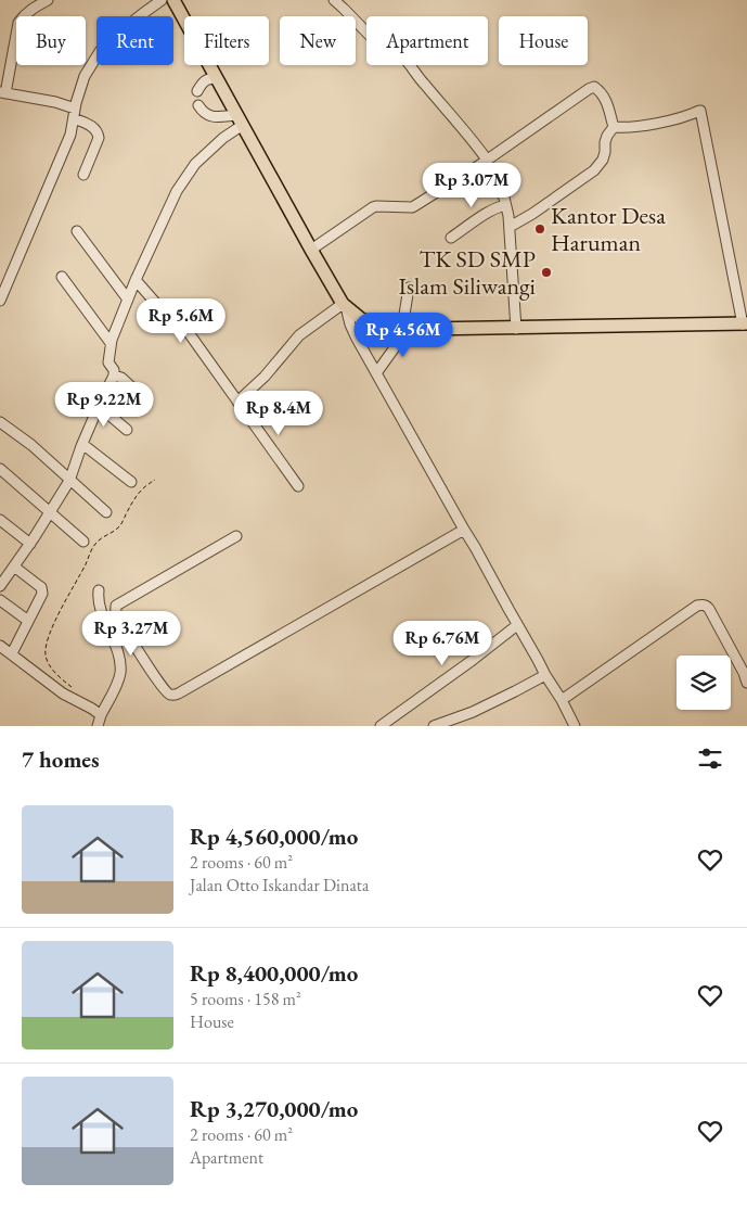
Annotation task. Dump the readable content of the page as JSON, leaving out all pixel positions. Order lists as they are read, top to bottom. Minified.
{"places":["Kantor Desa Haruman","TK SD SMP Islam Siliwangi"],"page":{"chip":["Buy","Rent","Filters","New","Apartment","House"],"price":["Rp 3.07M","Rp 5.6M","Rp 4.56M","Rp 9.22M","Rp 8.4M","Rp 3.27M","Rp 6.76M"],"heading":"7 homes","list":[{"name":"Rp 4,560,000/mo","note":"2 rooms · 60 m² · Jalan Otto Iskandar Dinata"},{"name":"Rp 8,400,000/mo","note":"5 rooms · 158 m² · House"},{"name":"Rp 3,270,000/mo","note":"2 rooms · 60 m² · Apartment"}]}}
